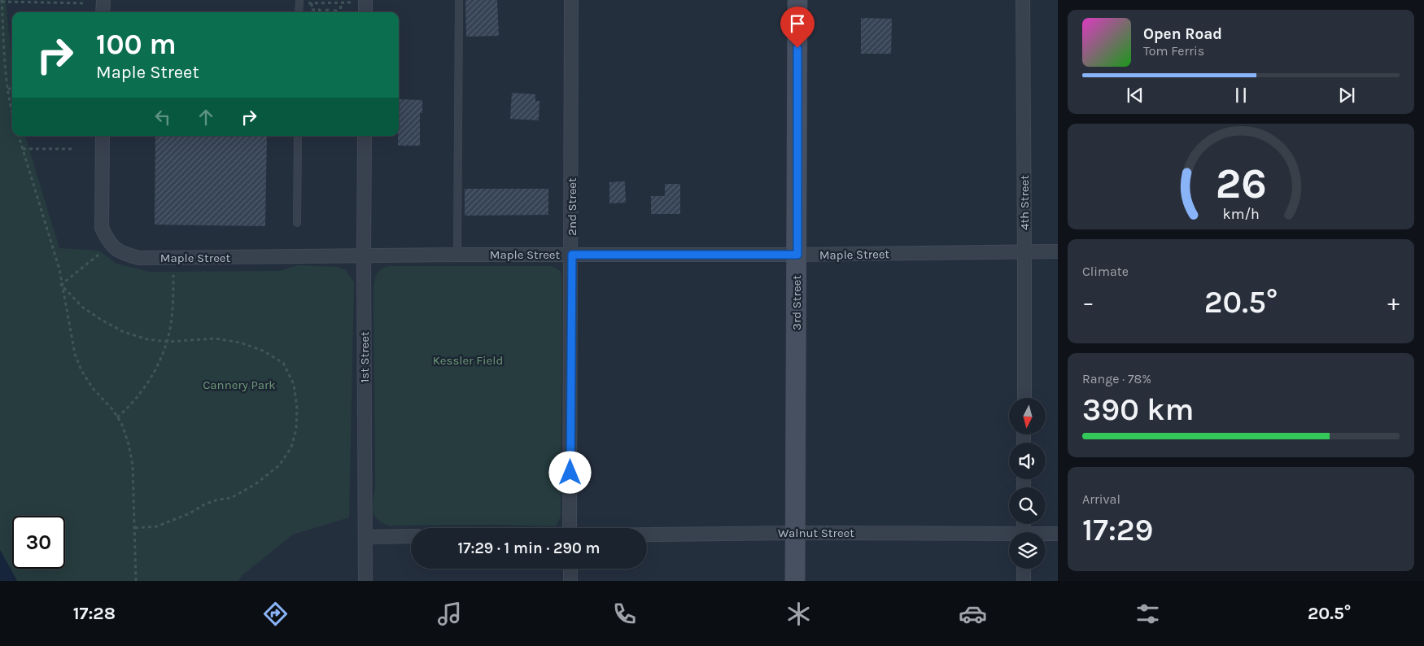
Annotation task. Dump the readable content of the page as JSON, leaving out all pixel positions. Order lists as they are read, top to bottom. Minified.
{"streets":{"main road":["3rd Street"],"street":["4th Street","2nd Street","Maple Street","1st Street","Walnut Street"]},"crossings":[["4th Street","Maple Street"],["2nd Street","Maple Street"],["Maple Street","3rd Street"],["Maple Street","1st Street"],["3rd Street","Walnut Street"]],"parks":["Kessler Field","Cannery Park"],"north":"bottom","page":{"turn":["100 m","Maple Street"],"song":["Open Road","Tom Ferris"],"tile":["Climate",["Range · 78%","390 km"],["Arrival","17:29"]],"heat":["−","20.5°","+"],"limit":"30","trip":"17:29 · 1 min · 290 m","tabs":["17:28","20.5°"],"gauge":["26","km/h"]}}
